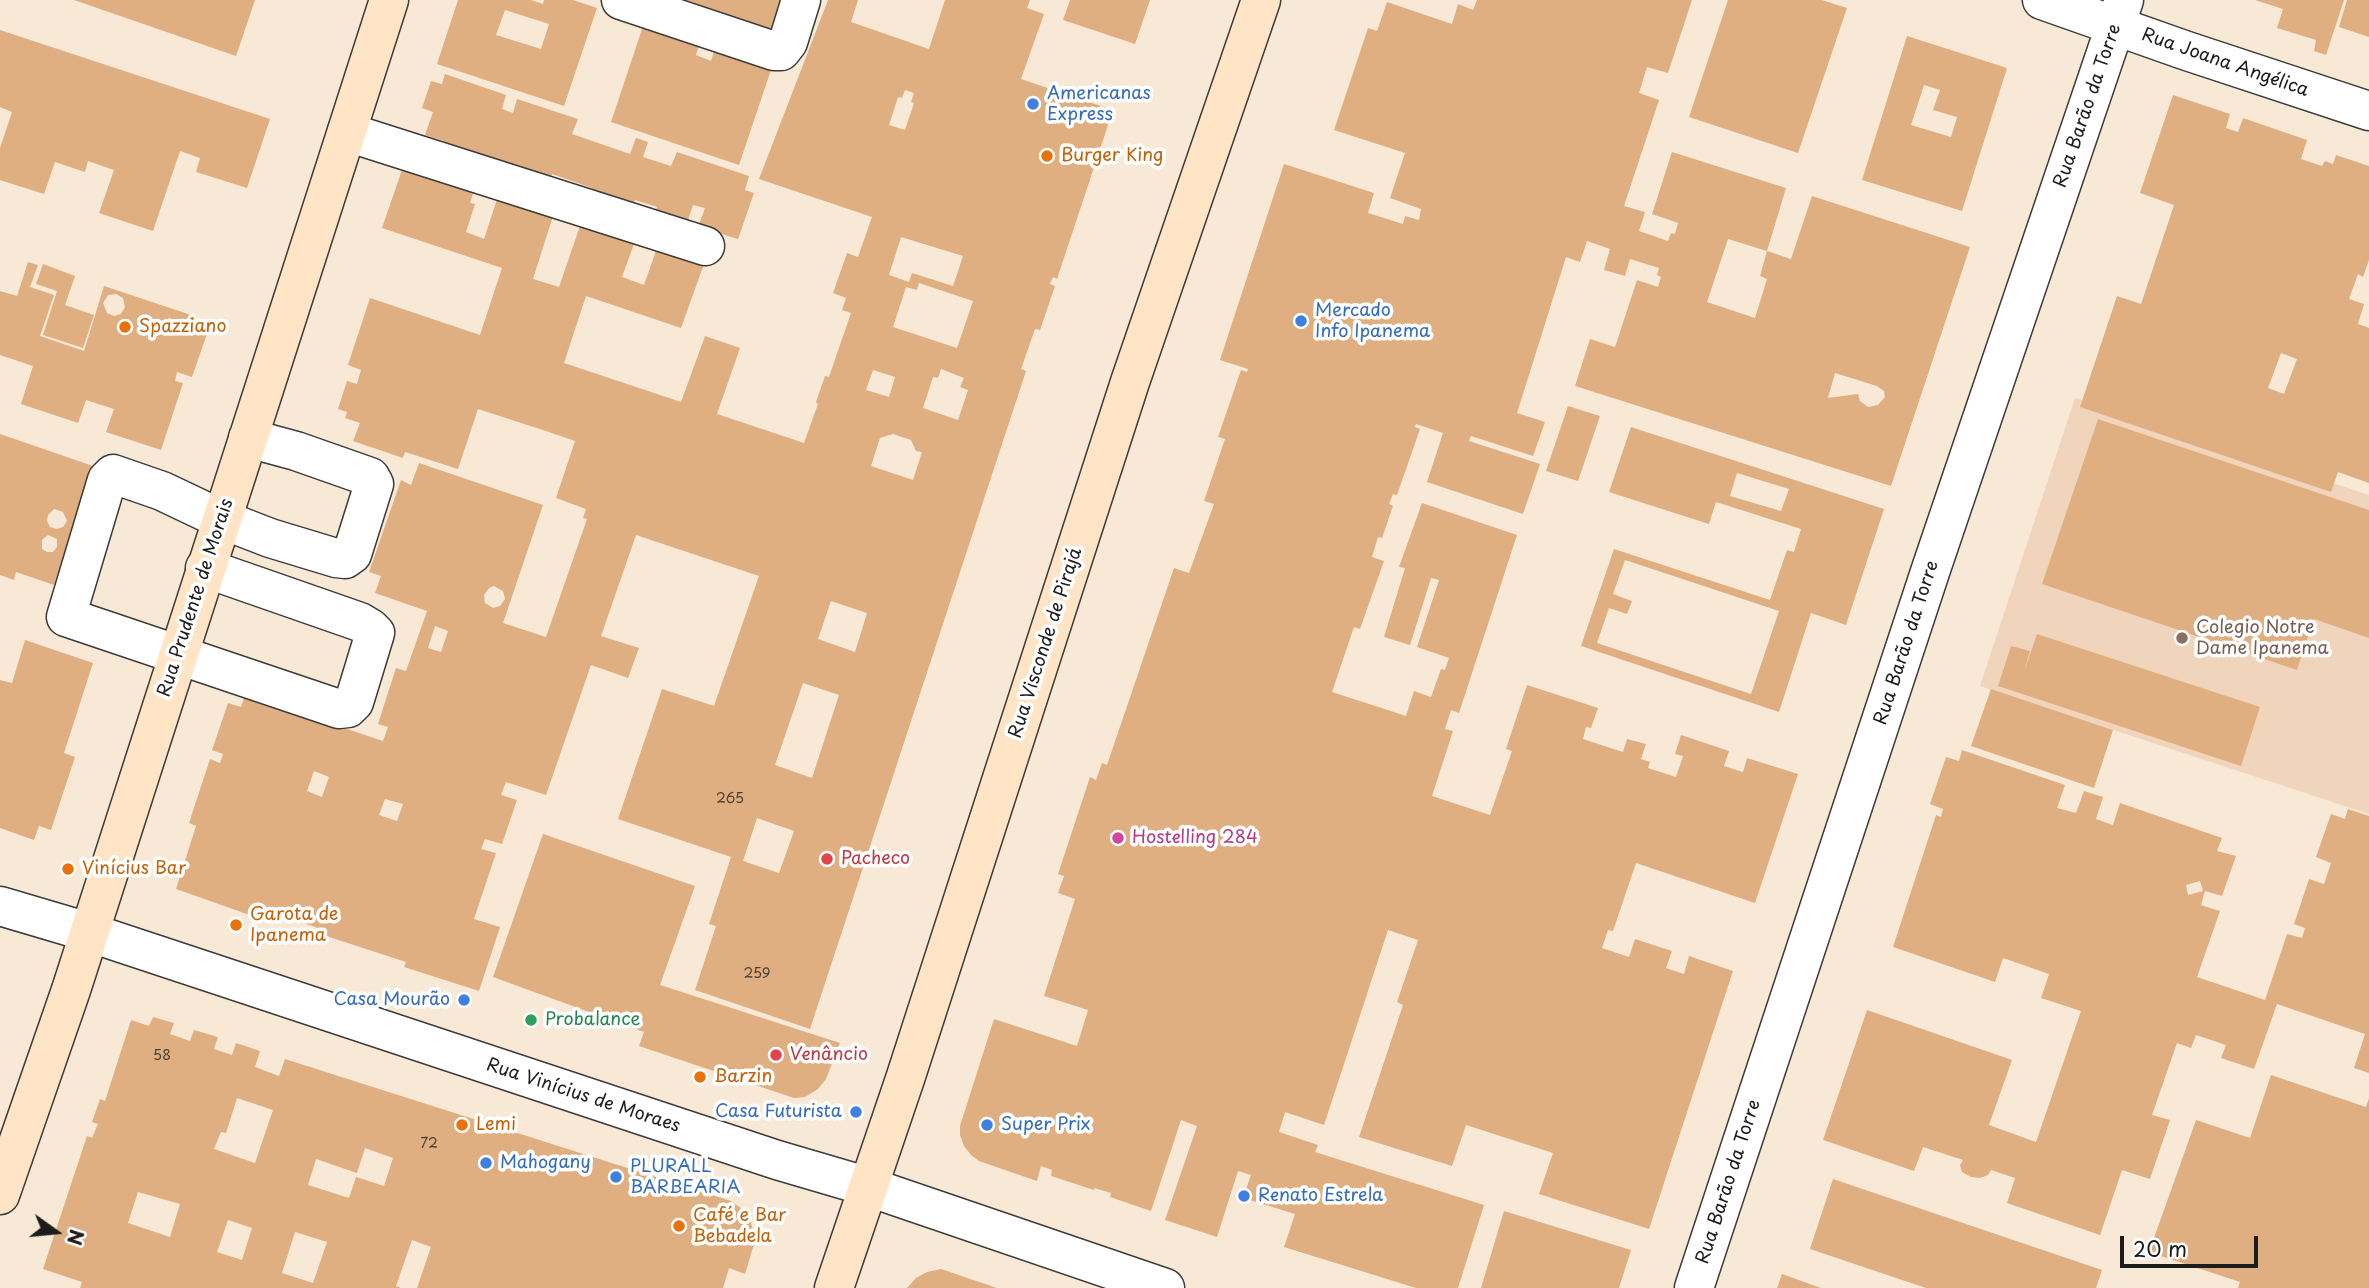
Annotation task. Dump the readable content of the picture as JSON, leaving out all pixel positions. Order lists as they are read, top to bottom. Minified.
{"streets":{"main road":["Rua Prudente de Morais","Rua Visconde de Pirajá"],"street":["Rua Joana Angélica","Rua Barão da Torre","Rua Vinícius de Moraes"]},"crossings":[["Rua Joana Angélica","Rua Barão da Torre"],["Rua Prudente de Morais","Rua Vinícius de Moraes"],["Rua Visconde de Pirajá","Rua Vinícius de Moraes"]],"places":["Americanas Express","Burger King","Mercado Info Ipanema","Spazziano","Colegio Notre Dame Ipanema","Hostelling 284","Pacheco","Vinícius Bar","Garota de Ipanema","Casa Mourão","Probalance","Venâncio","Barzin","Casa Futurista","Lemi","Super Prix","Mahogany","PLURALL BARBEARIA","Renato Estrela","Café e Bar Bebadela"],"house_numbers":["265","259","58","72"],"scale_bar":"20 m","north":"right"}
